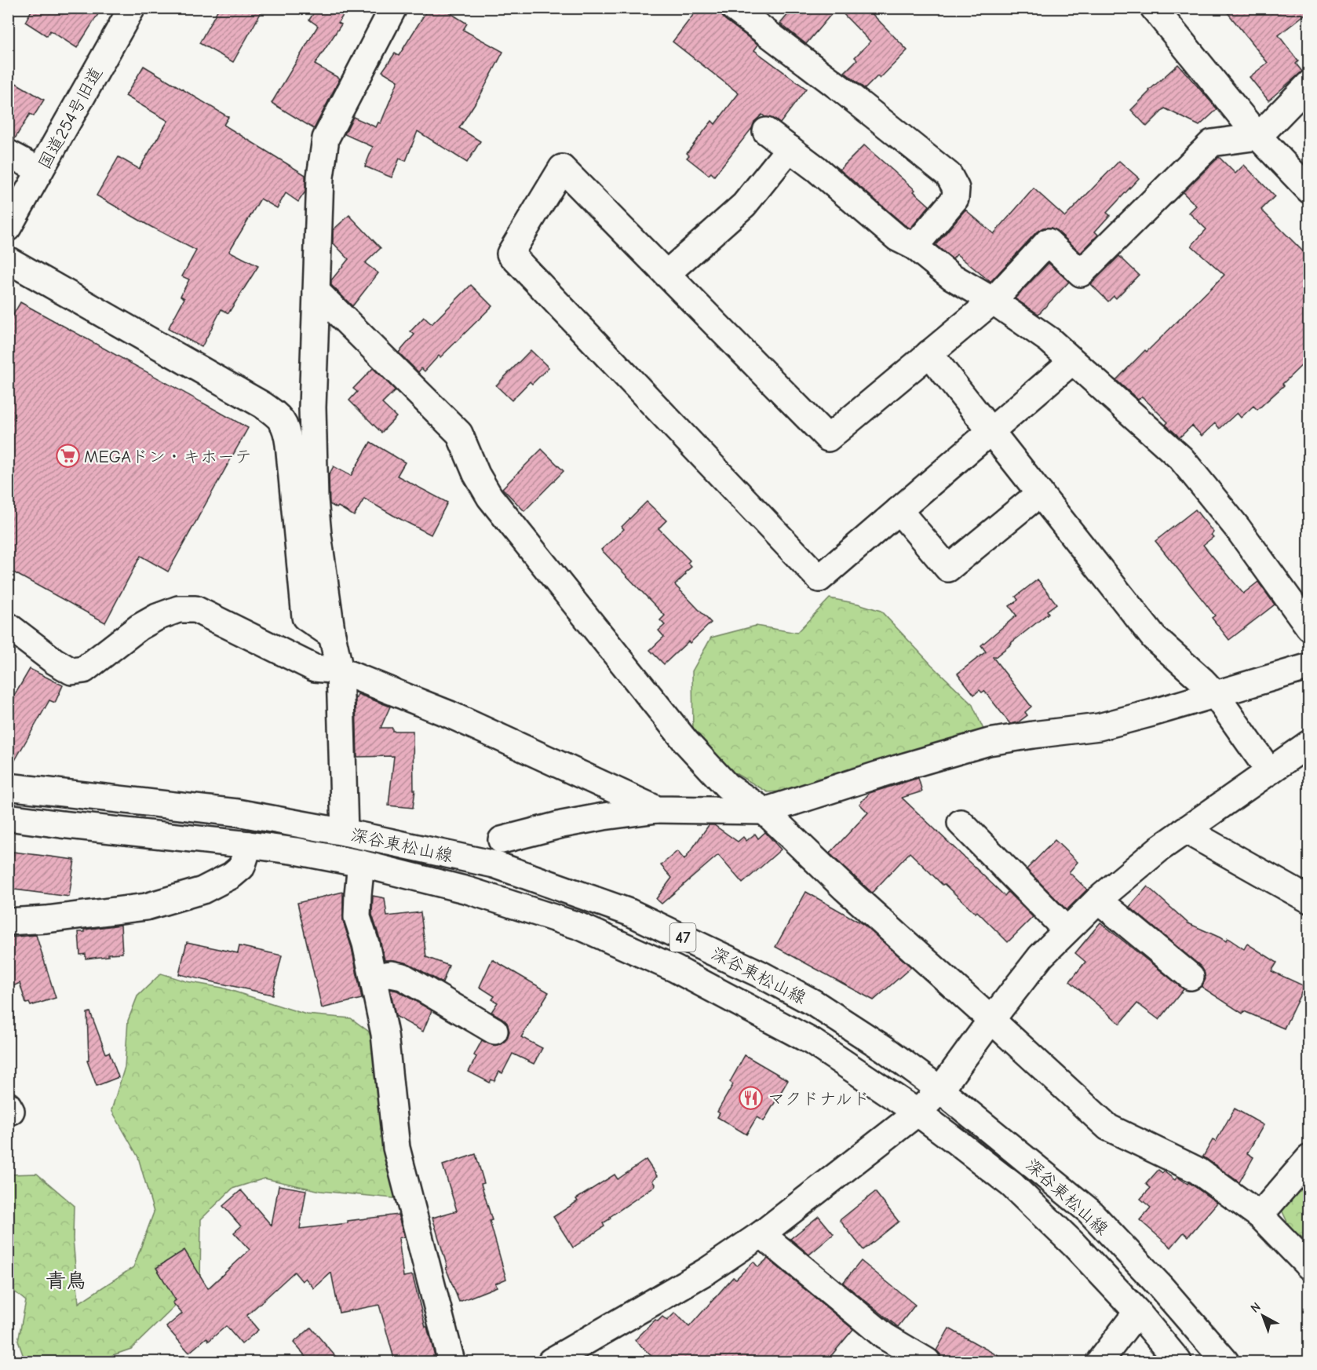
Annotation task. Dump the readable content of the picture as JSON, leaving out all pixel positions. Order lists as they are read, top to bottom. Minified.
{"streets":{"street":["国道254号旧道","深谷東松山線","47"]},"districts":["青鳥"],"places":{"supermarket":["MEGAドン・キホーテ"],"restaurant":["マクドナルド"]},"north":"top left"}
